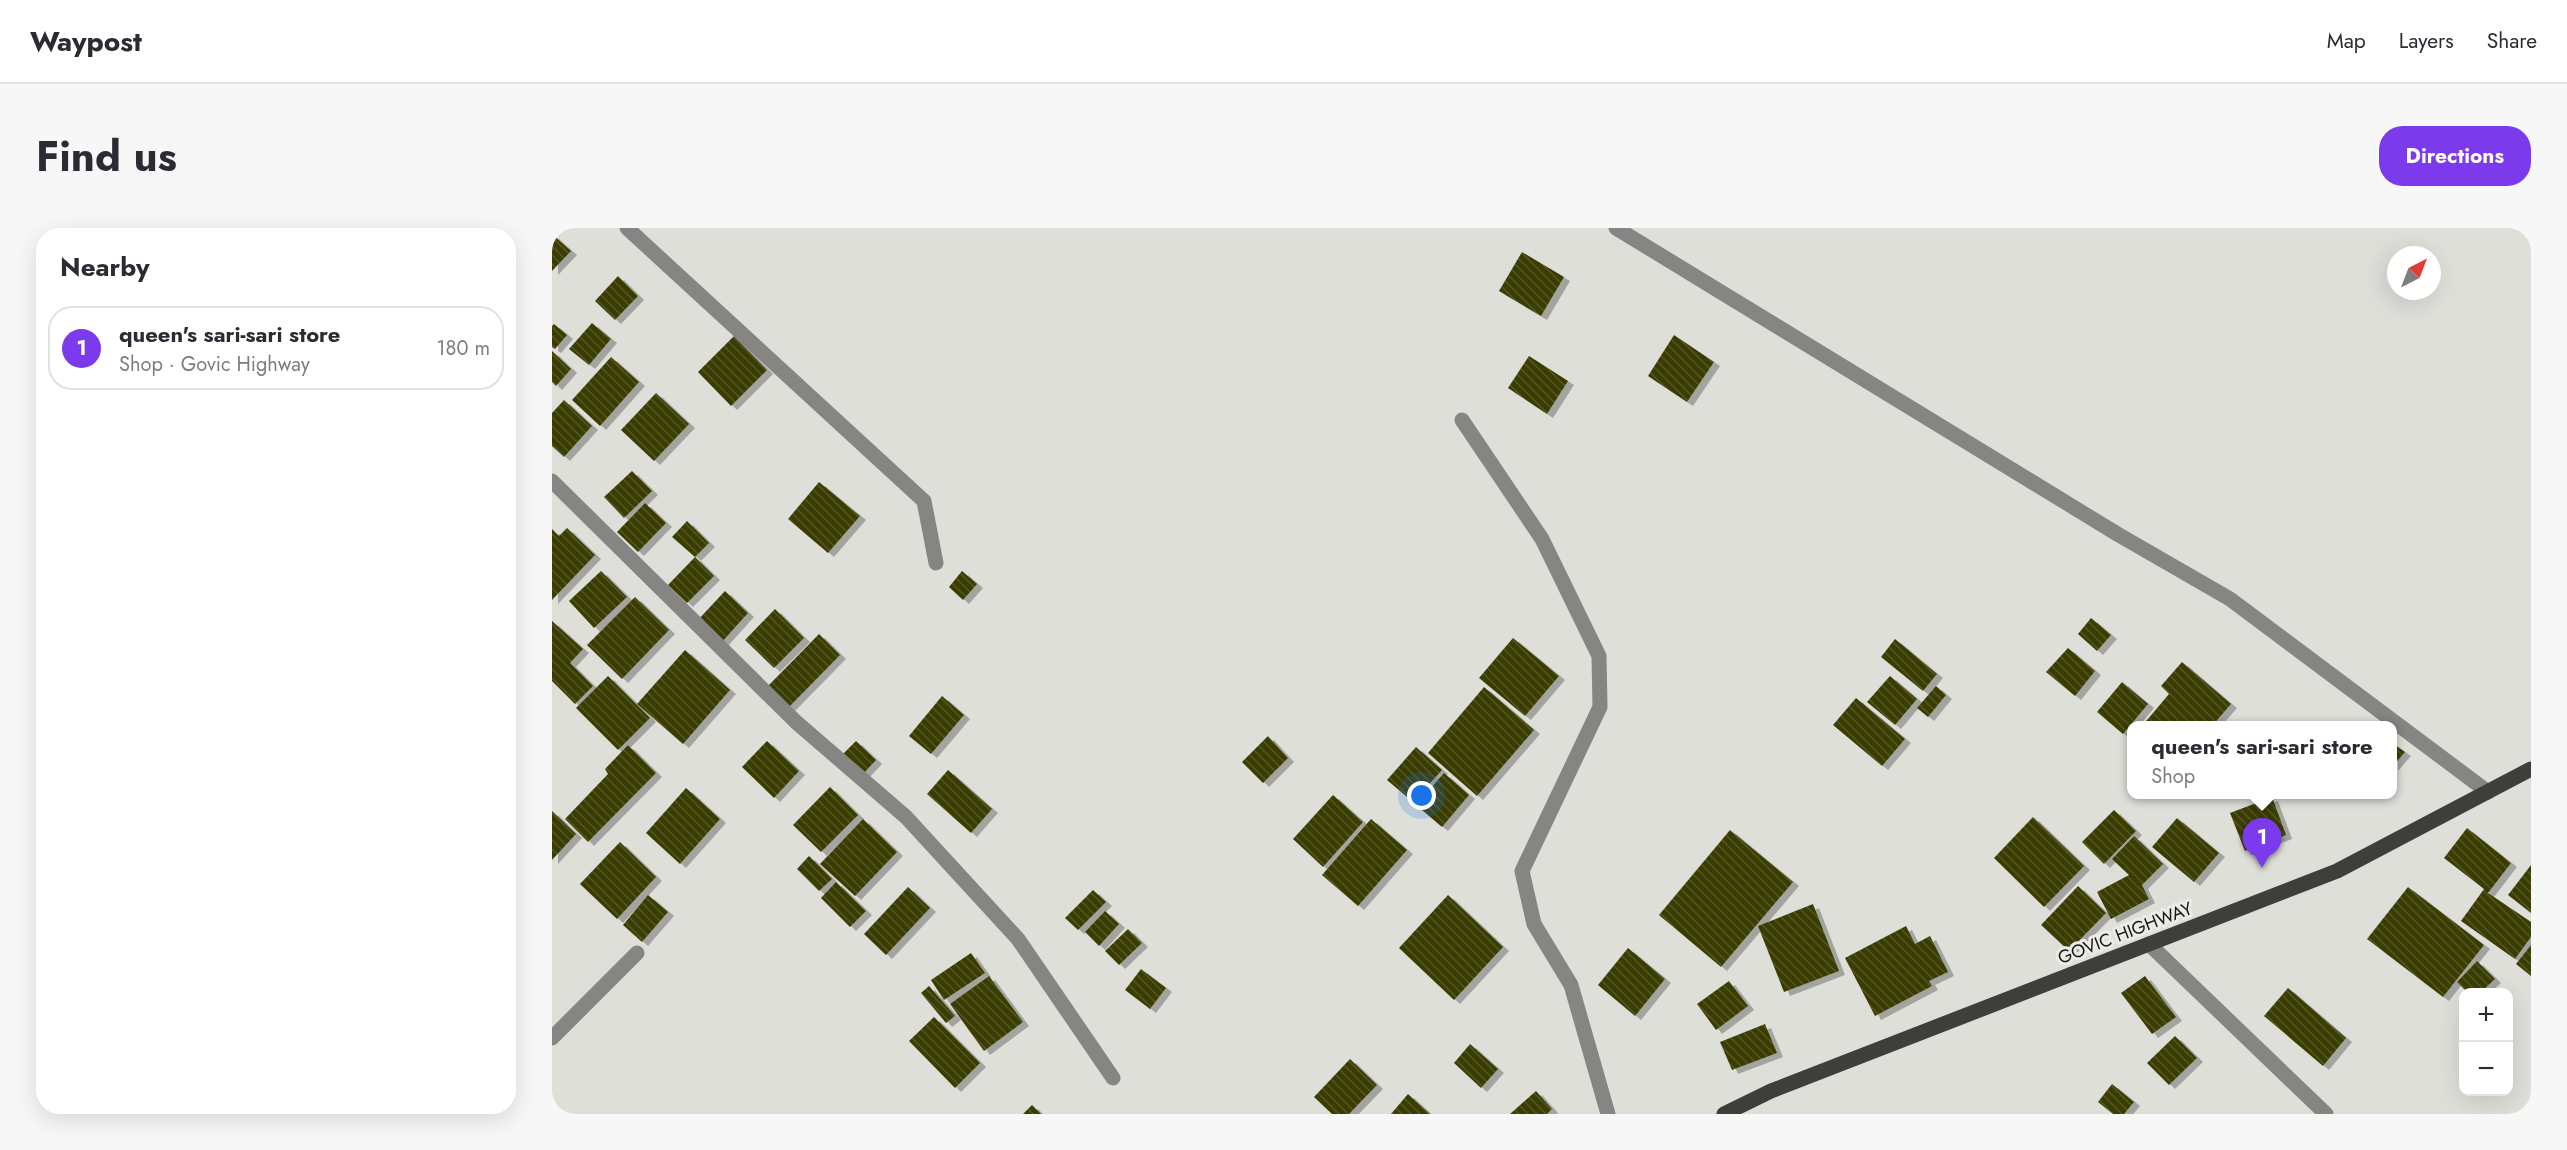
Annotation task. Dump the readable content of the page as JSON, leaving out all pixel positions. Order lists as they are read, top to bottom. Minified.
{"streets":{"main road":["GOVIC HIGHWAY"]},"north":"top right","page":{"header":"Waypost","nav":["Map","Layers","Share"],"title":"Find us","buttons":"Directions","heading":"Nearby","list":[{"mark":"1","name":"queen's sari-sari store","note":"Shop · Govic Highway","value":"180 m"}],"popup":["queen's sari-sari store","Shop"],"pins":"1","map_buttons":["+","−"]}}
